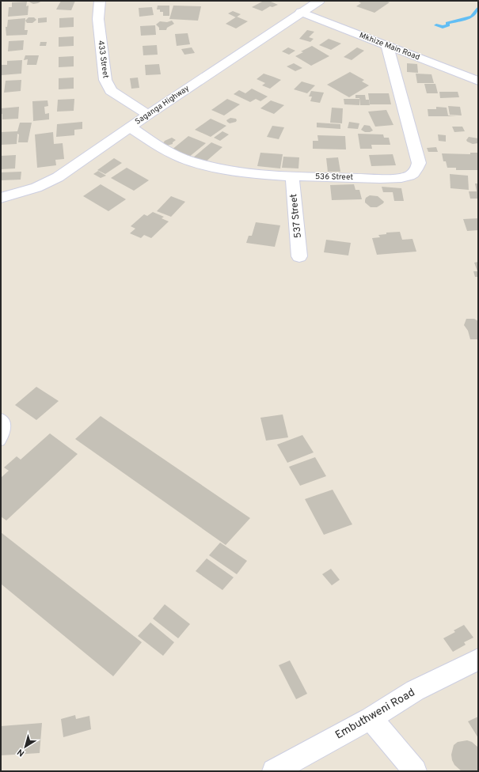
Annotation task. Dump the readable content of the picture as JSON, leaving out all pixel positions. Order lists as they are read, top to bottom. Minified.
{"streets":{"street":["Mkhize Main Road","433 Street","Saganga Highway","536 Street","537 Street","Embuthweni Road"]},"crossings":[["Mkhize Main Road","Saganga Highway"],["Mkhize Main Road","536 Street"],["433 Street","Saganga Highway"],["Saganga Highway","536 Street"],["536 Street","537 Street"]],"north":"bottom left"}
